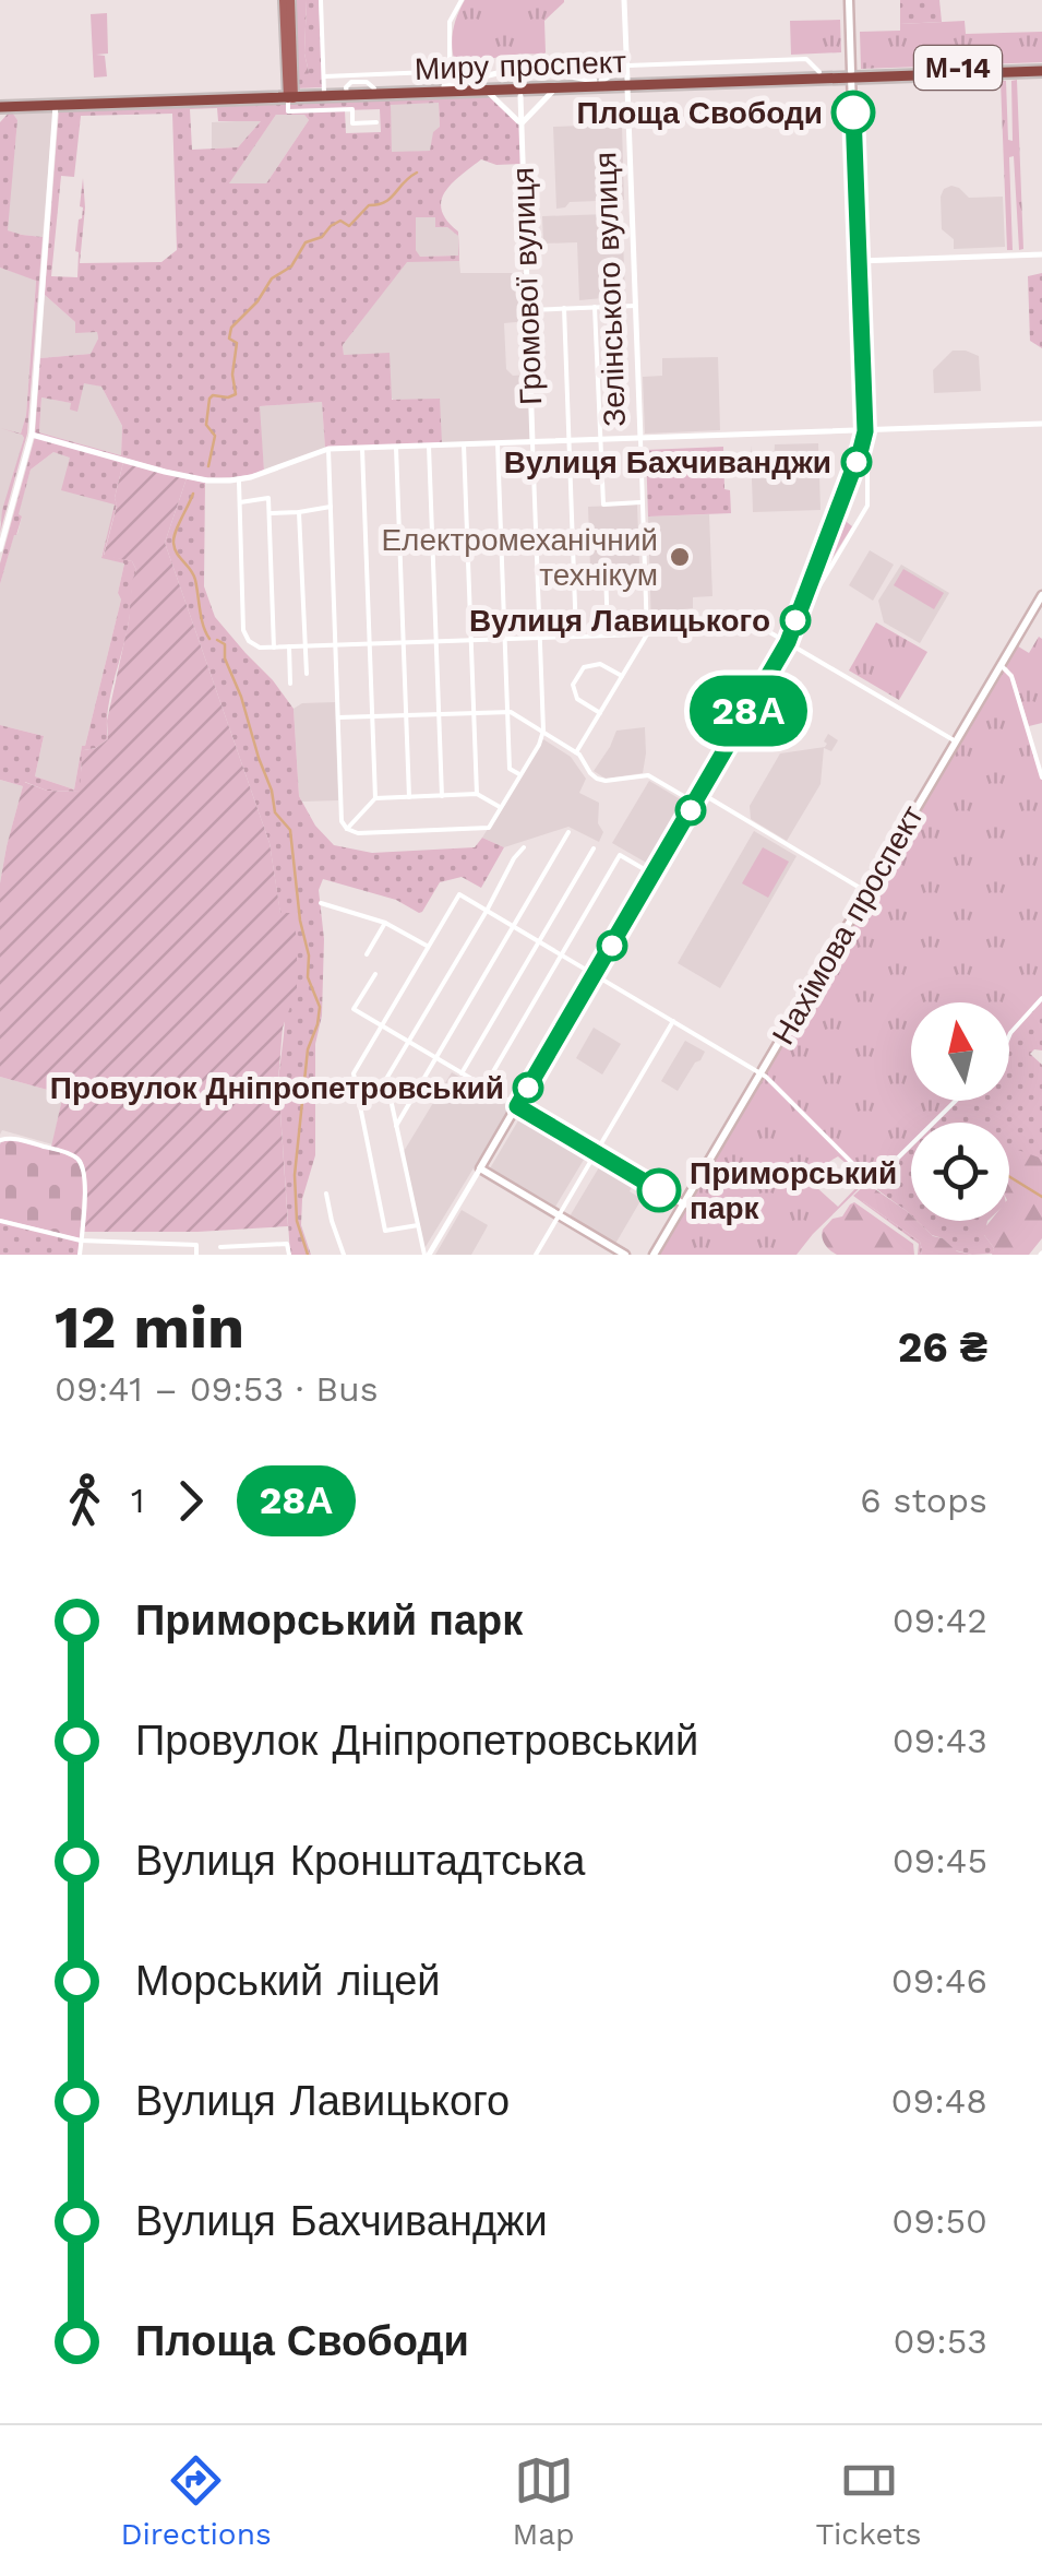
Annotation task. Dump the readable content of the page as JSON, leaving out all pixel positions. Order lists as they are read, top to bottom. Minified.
{"streets":{"highway":["Миру проспект","М-14"],"main road":["Нахімова проспект"],"street":["Громової вулиця","Зелінського вулиця"]},"crossings":[["Миру проспект","Зелінського вулиця"]],"places":["Площа Свободи","Вулиця Бахчиванджи","Електромеханічний технікум","Вулиця Лавицького","Провулок Дніпропетровський","Приморський парк"],"lines":["bus line 28А"],"north":"top","page":{"on_map":"28А","heading":["12 min","09:41 – 09:53 · Bus","26 ₴"],"legs":["1","28А","6 stops"],"list":[{"name":"Приморський парк","value":"09:42"},{"name":"Провулок Дніпропетровський","value":"09:43"},{"name":"Вулиця Кронштадтська","value":"09:45"},{"name":"Морський ліцей","value":"09:46"},{"name":"Вулиця Лавицького","value":"09:48"},{"name":"Вулиця Бахчиванджи","value":"09:50"},{"name":"Площа Свободи","value":"09:53"}],"tabs":["Directions","Map","Tickets"]}}
